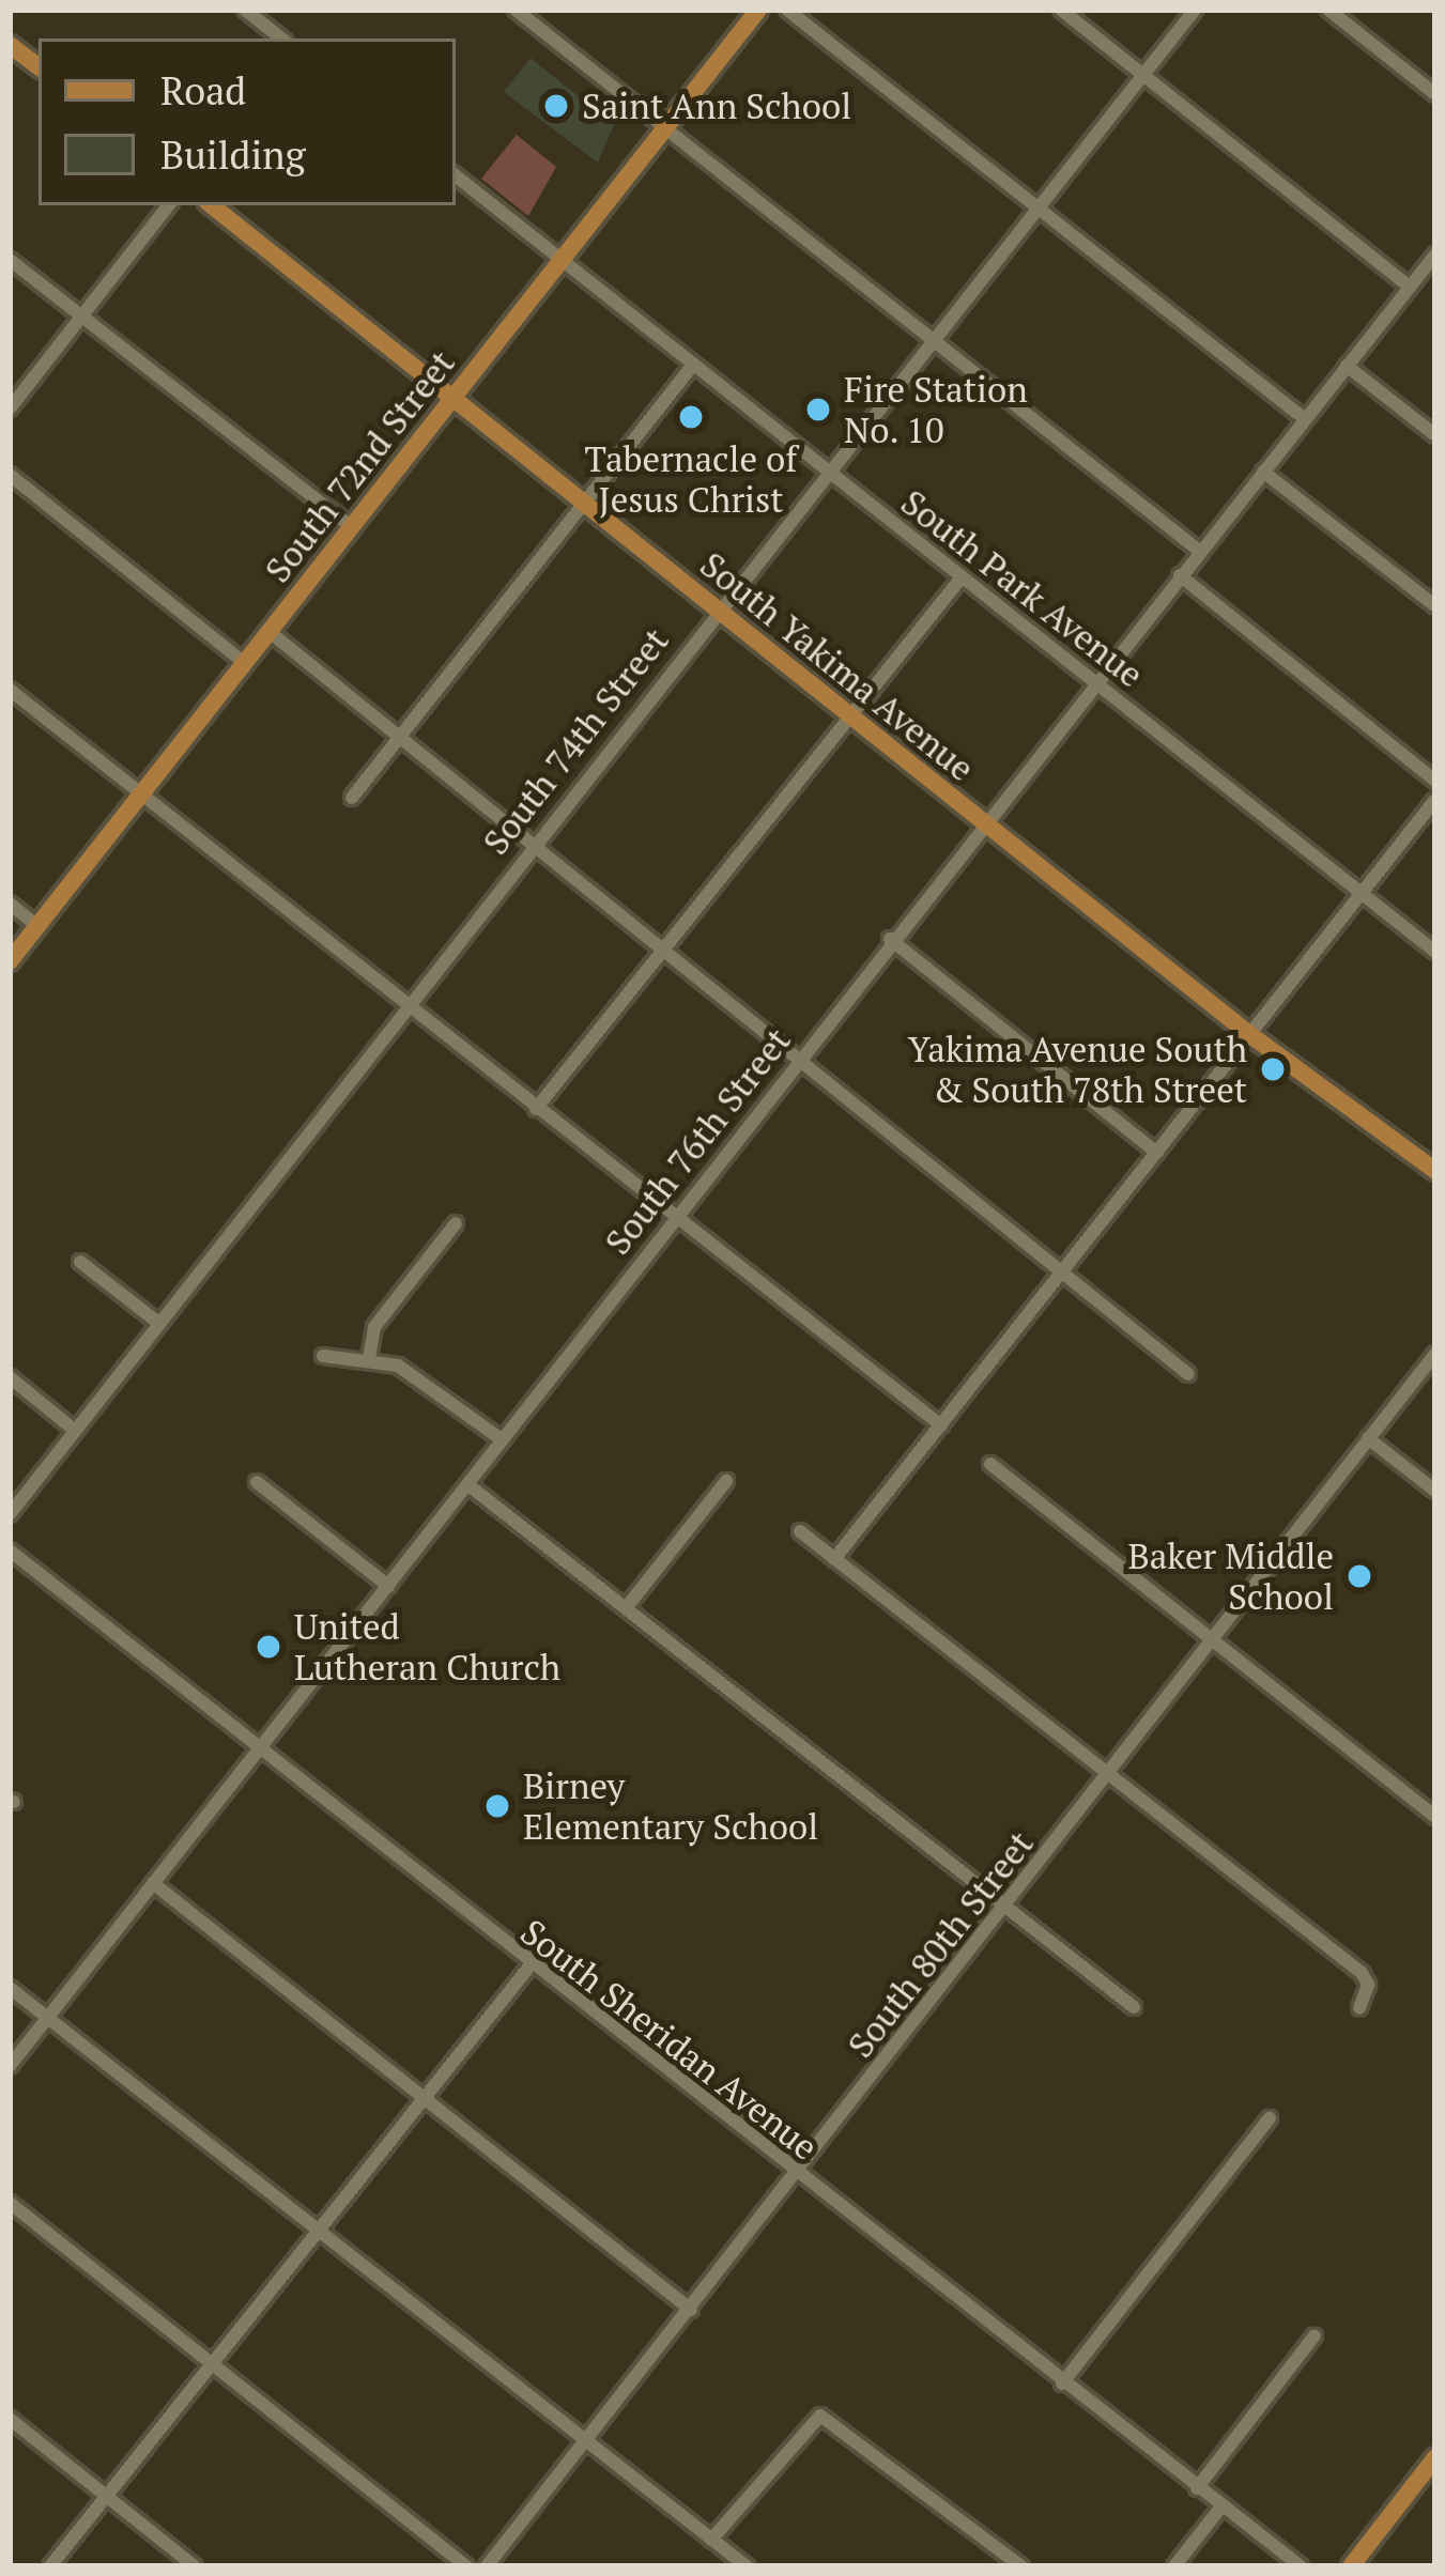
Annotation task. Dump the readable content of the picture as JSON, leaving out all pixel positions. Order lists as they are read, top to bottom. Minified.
{"streets":{"main road":["South 72nd Street","South Yakima Avenue"],"street":["South Park Avenue","South 74th Street","South 76th Street","South 80th Street","South Sheridan Avenue"]},"crossings":[["South 72nd Street","South Park Avenue"],["South 72nd Street","South Yakima Avenue"],["South Park Avenue","South 74th Street"],["South Park Avenue","South 76th Street"],["South Yakima Avenue","South 74th Street"],["South Yakima Avenue","South 76th Street"],["South 76th Street","South Sheridan Avenue"],["South 80th Street","South Sheridan Avenue"]],"places":["Saint Ann School","Fire Station No. 10","Tabernacle of Jesus Christ","Yakima Avenue South & South 78th Street","Baker Middle School","United Lutheran Church","Birney Elementary School"],"legend":["Road","Building"]}
